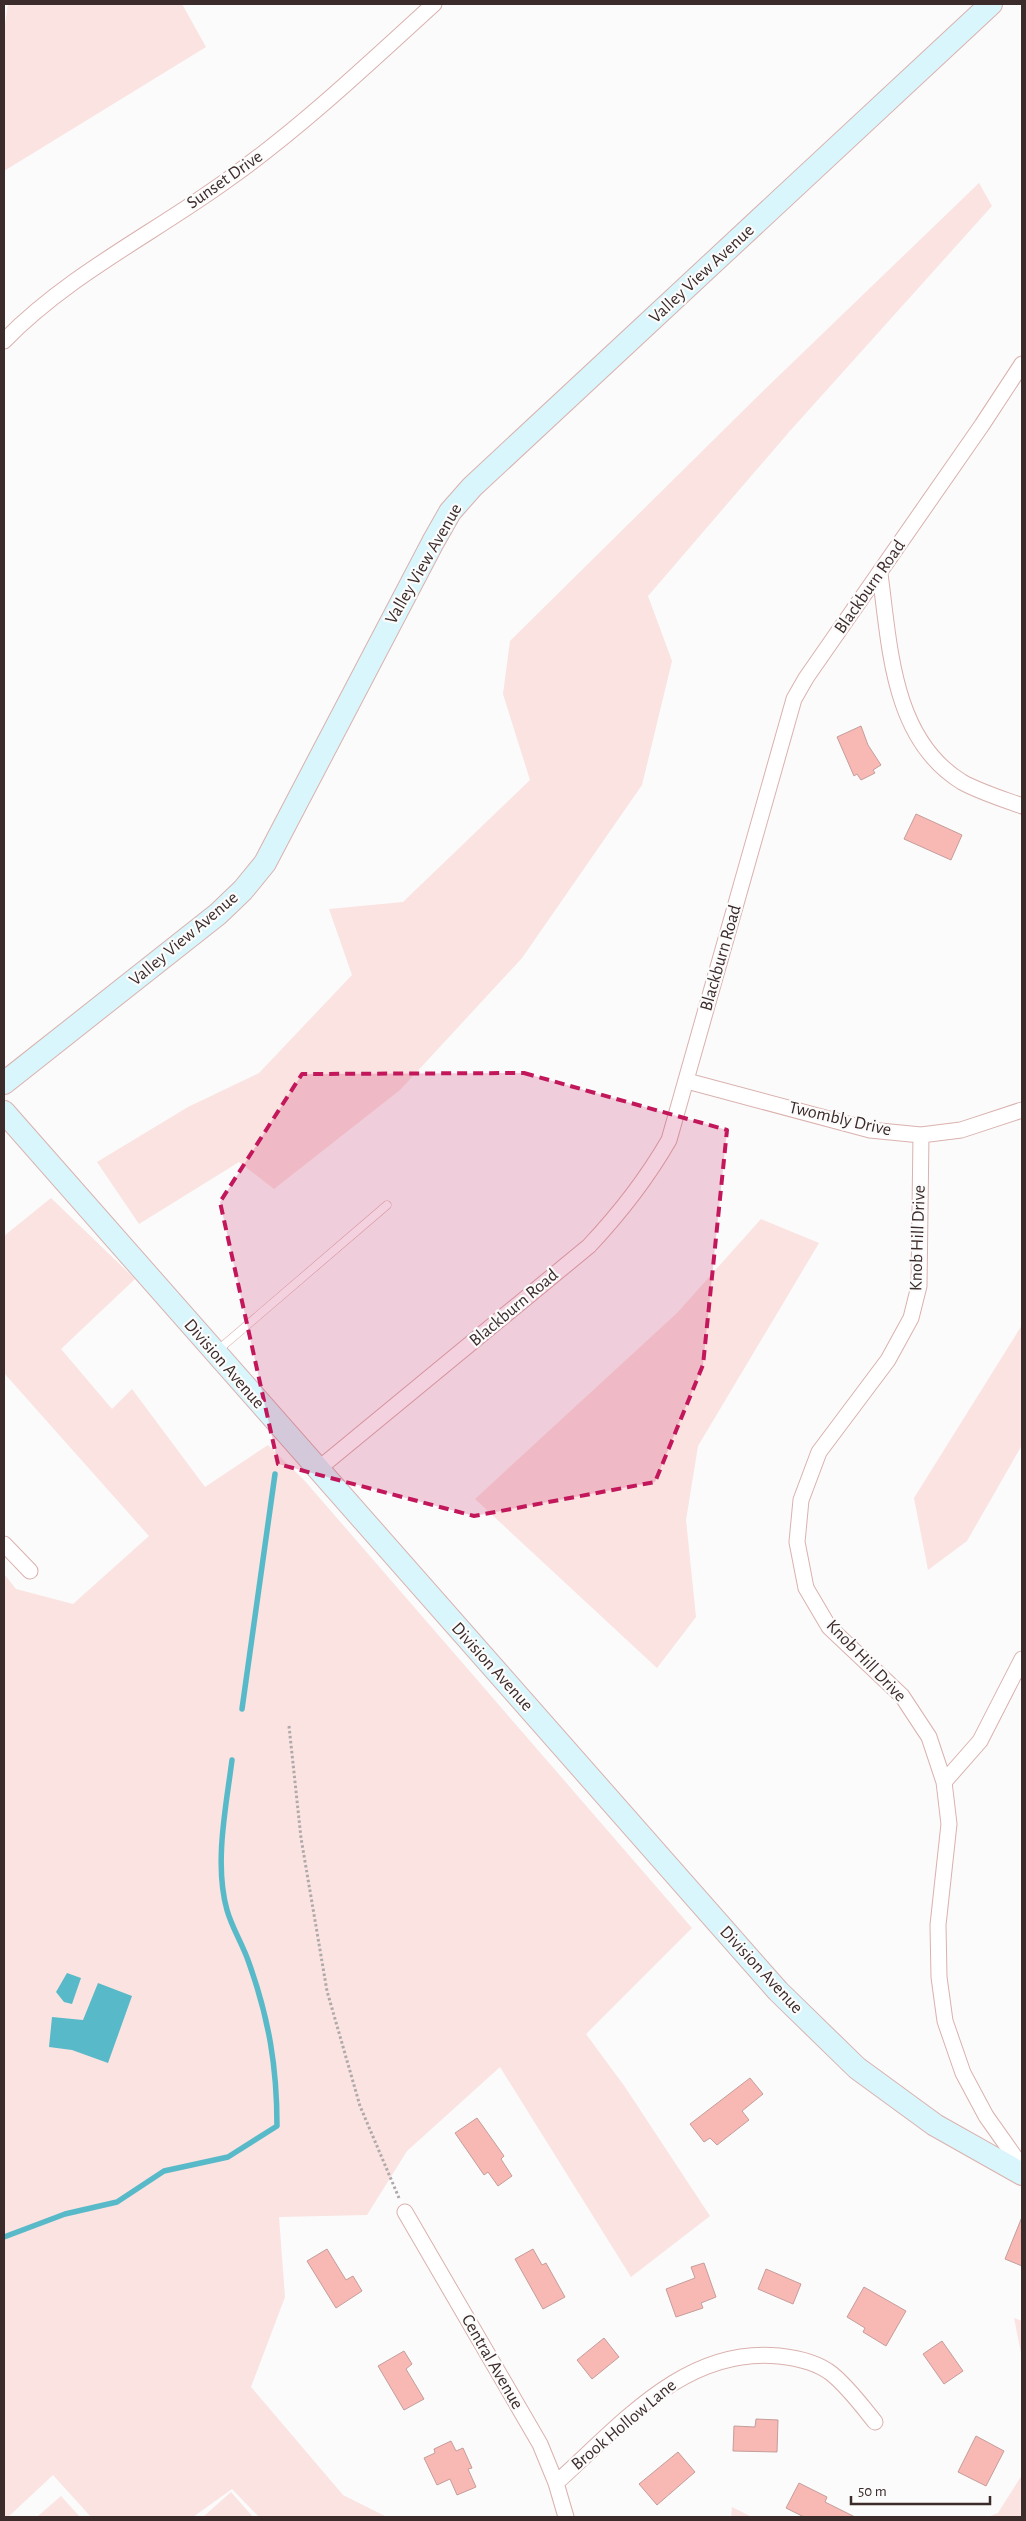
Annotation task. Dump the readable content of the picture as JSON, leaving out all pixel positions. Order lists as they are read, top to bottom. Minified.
{"streets":{"street":["Sunset Drive","Valley View Avenue","Blackburn Road","Twombly Drive","Knob Hill Drive","Division Avenue","Central Avenue","Brook Hollow Lane"]},"crossings":[["Blackburn Road","Twombly Drive"],["Blackburn Road","Division Avenue"],["Twombly Drive","Knob Hill Drive"],["Central Avenue","Brook Hollow Lane"]],"scale_bar":"50 m"}
